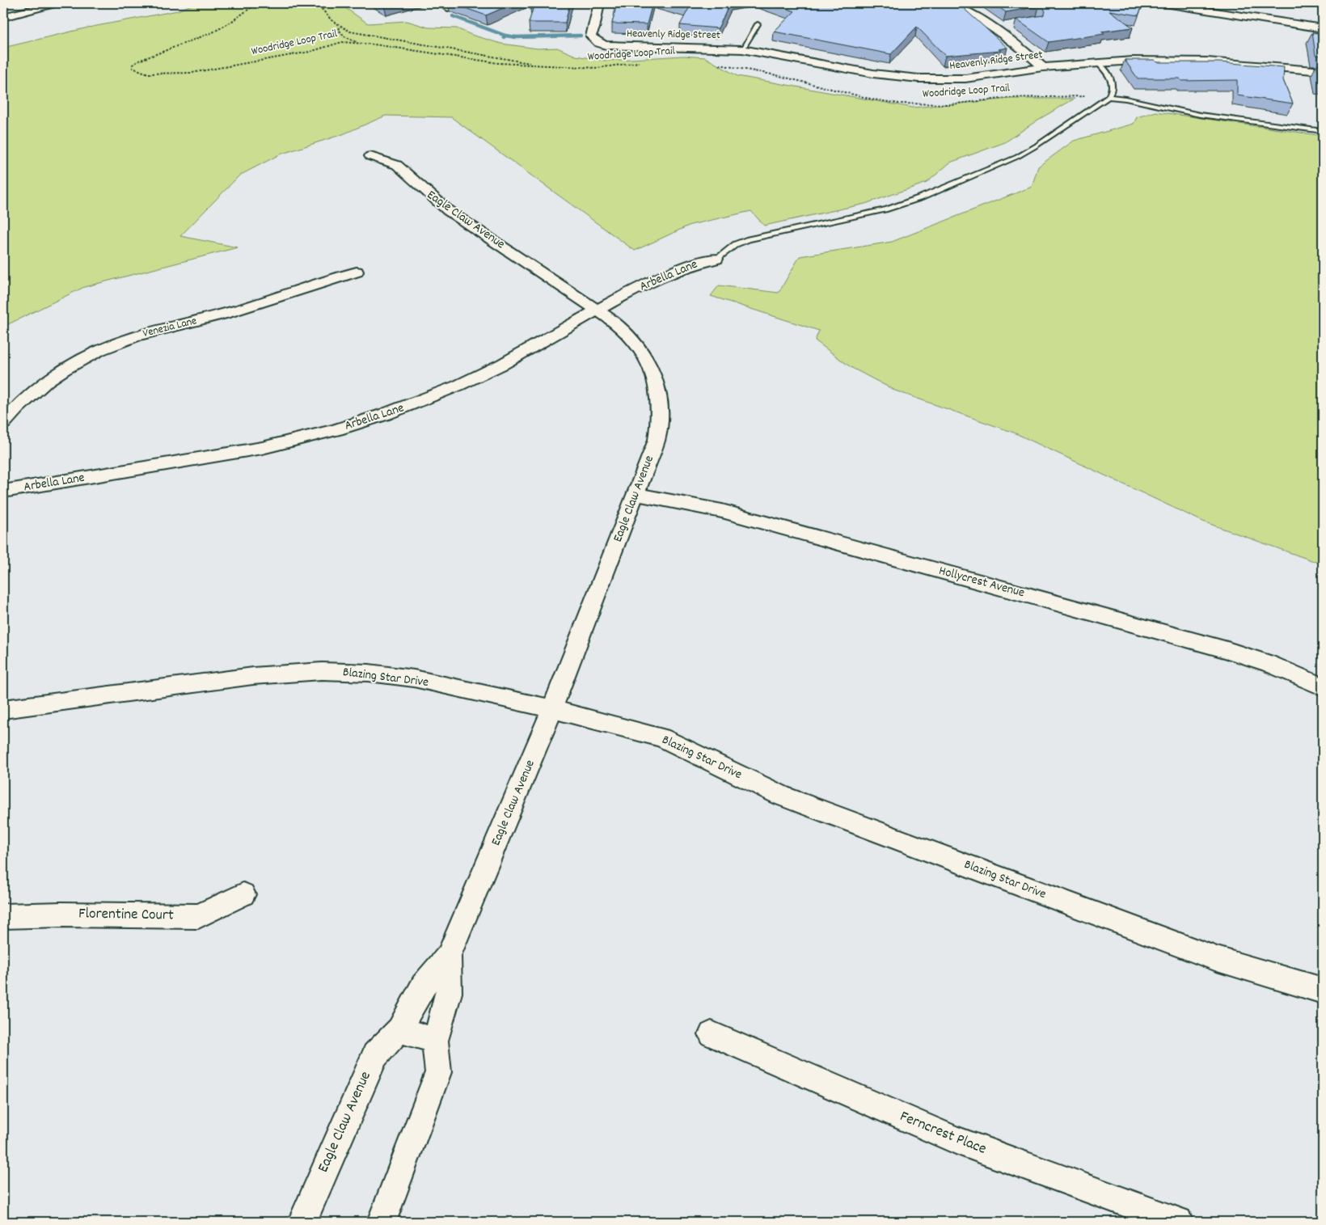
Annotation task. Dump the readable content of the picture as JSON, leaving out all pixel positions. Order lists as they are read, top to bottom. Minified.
{"streets":{"street":["Heavenly Ridge Street","Eagle Claw Avenue","Arbella Lane","Venezia Lane","Hollycrest Avenue","Blazing Star Drive","Florentine Court","Ferncrest Place"],"path":["Woodridge Loop Trail"]},"crossings":[["Eagle Claw Avenue","Arbella Lane"],["Eagle Claw Avenue","Hollycrest Avenue"],["Eagle Claw Avenue","Blazing Star Drive"]]}
